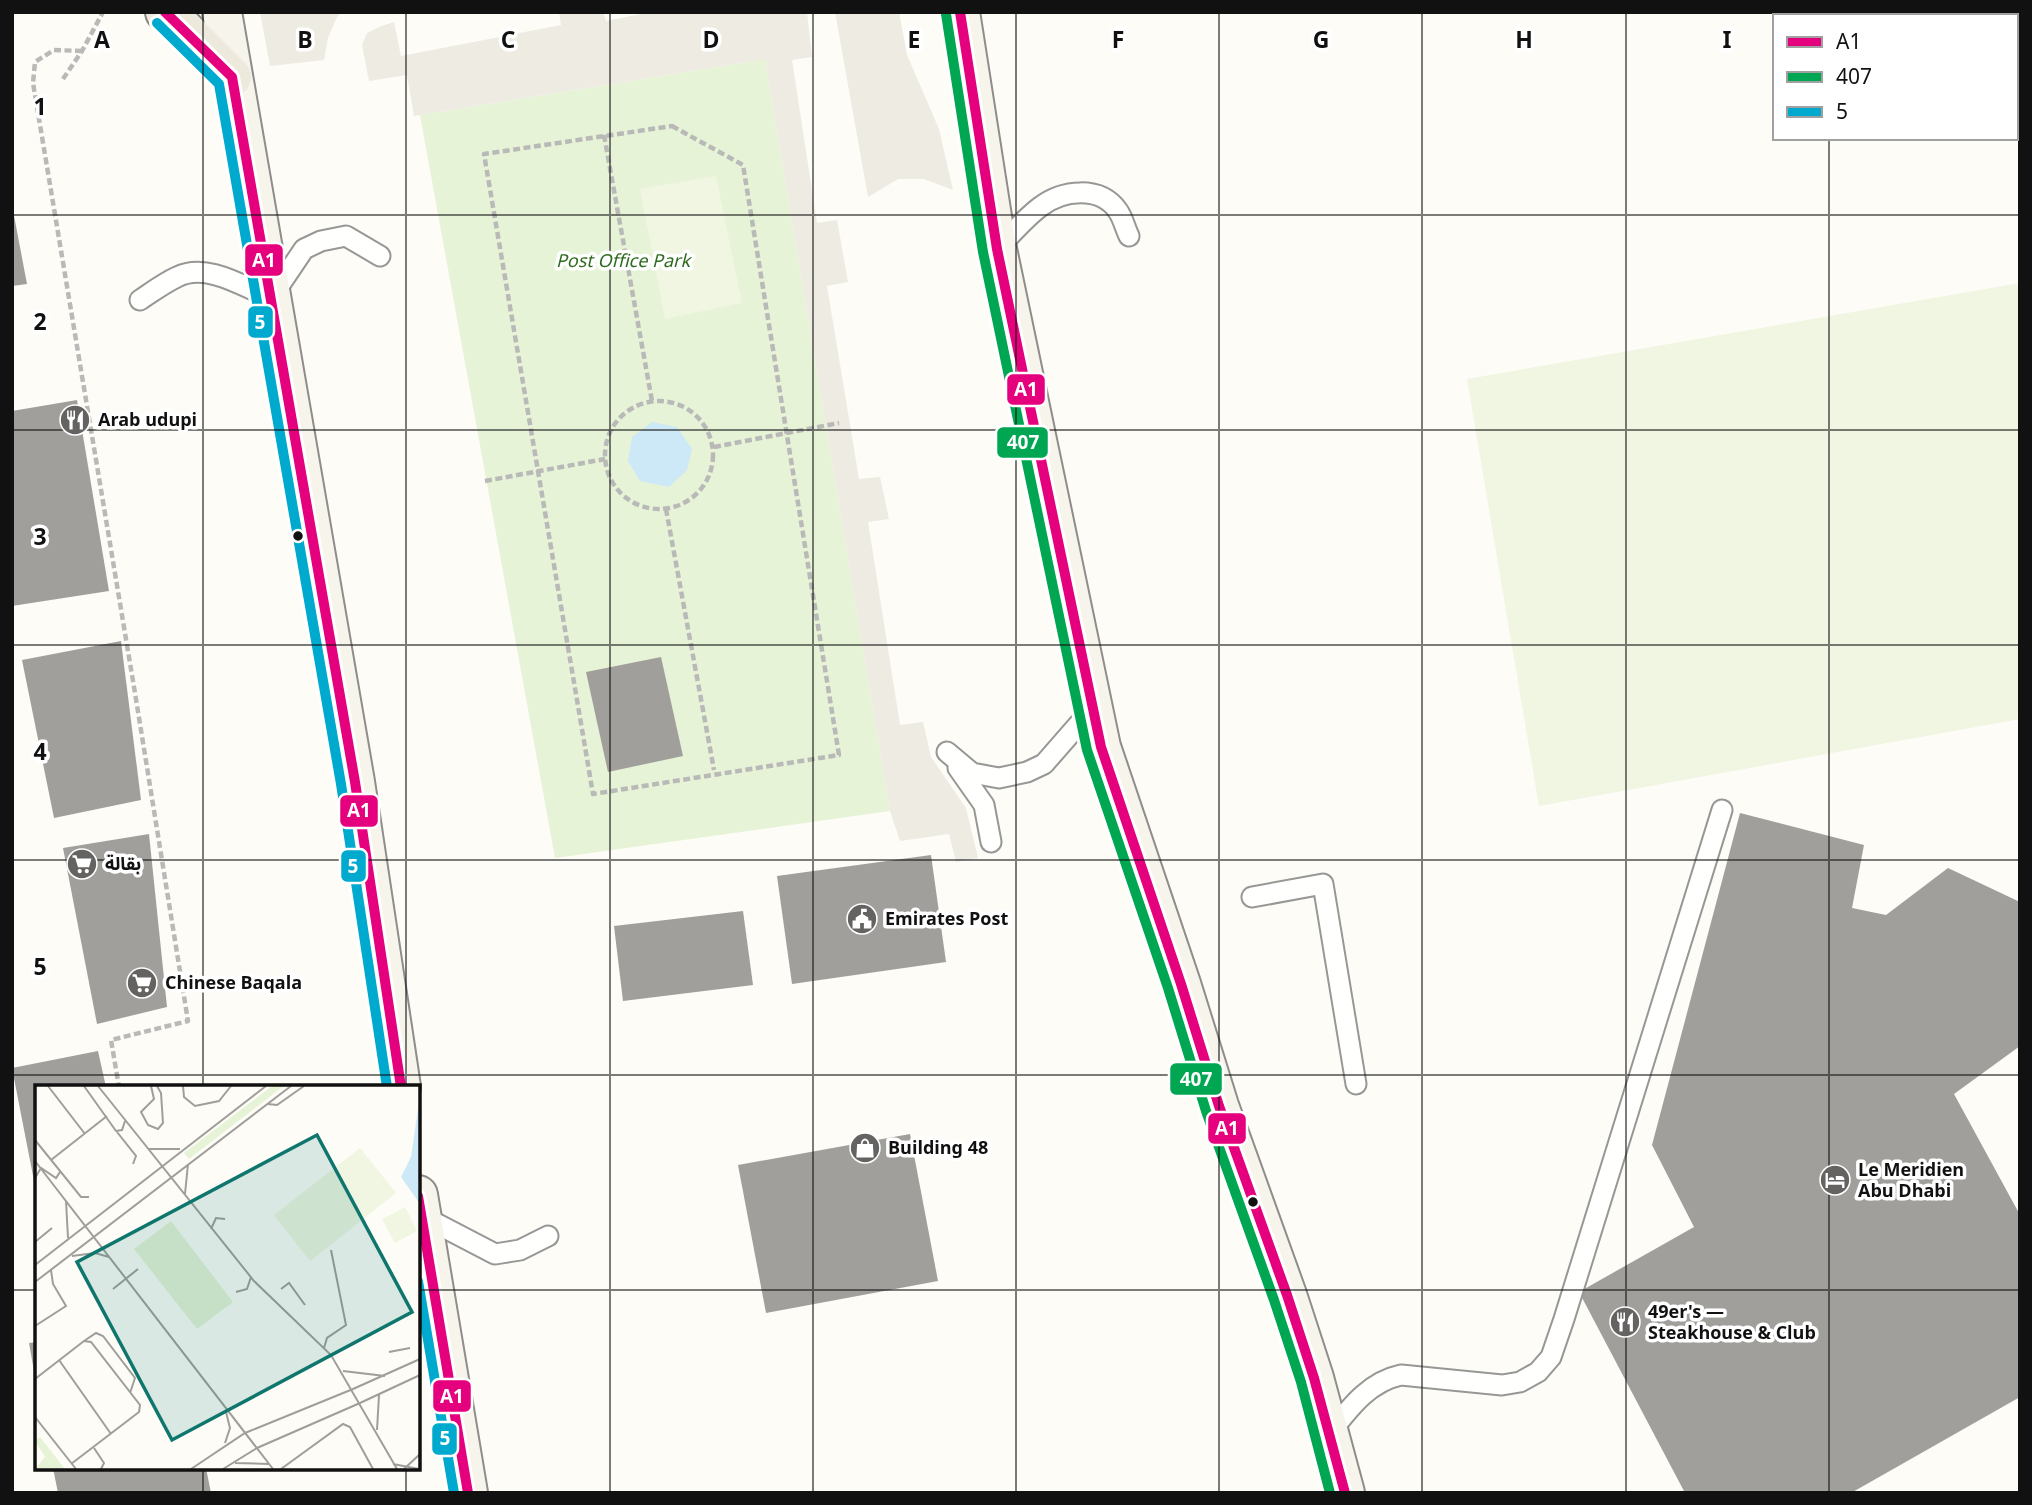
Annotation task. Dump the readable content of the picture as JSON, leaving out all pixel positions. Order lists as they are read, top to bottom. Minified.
{"parks":["Post Office Park"],"places":{"restaurant":["Arab udupi","49er's — Steakhouse & Club"],"supermarket":["بقالة","Chinese Baqala"],"public building":["Emirates Post"],"shop":["Building 48"],"hotel":["Le Meridien Abu Dhabi"]},"lines":["transit line A1","transit line 407","transit line 5"],"legend":["A1","407","5"],"grid":{"columns":["A","B","C","D","E","F","G","H","I"],"rows":["1","2","3","4","5"]}}
